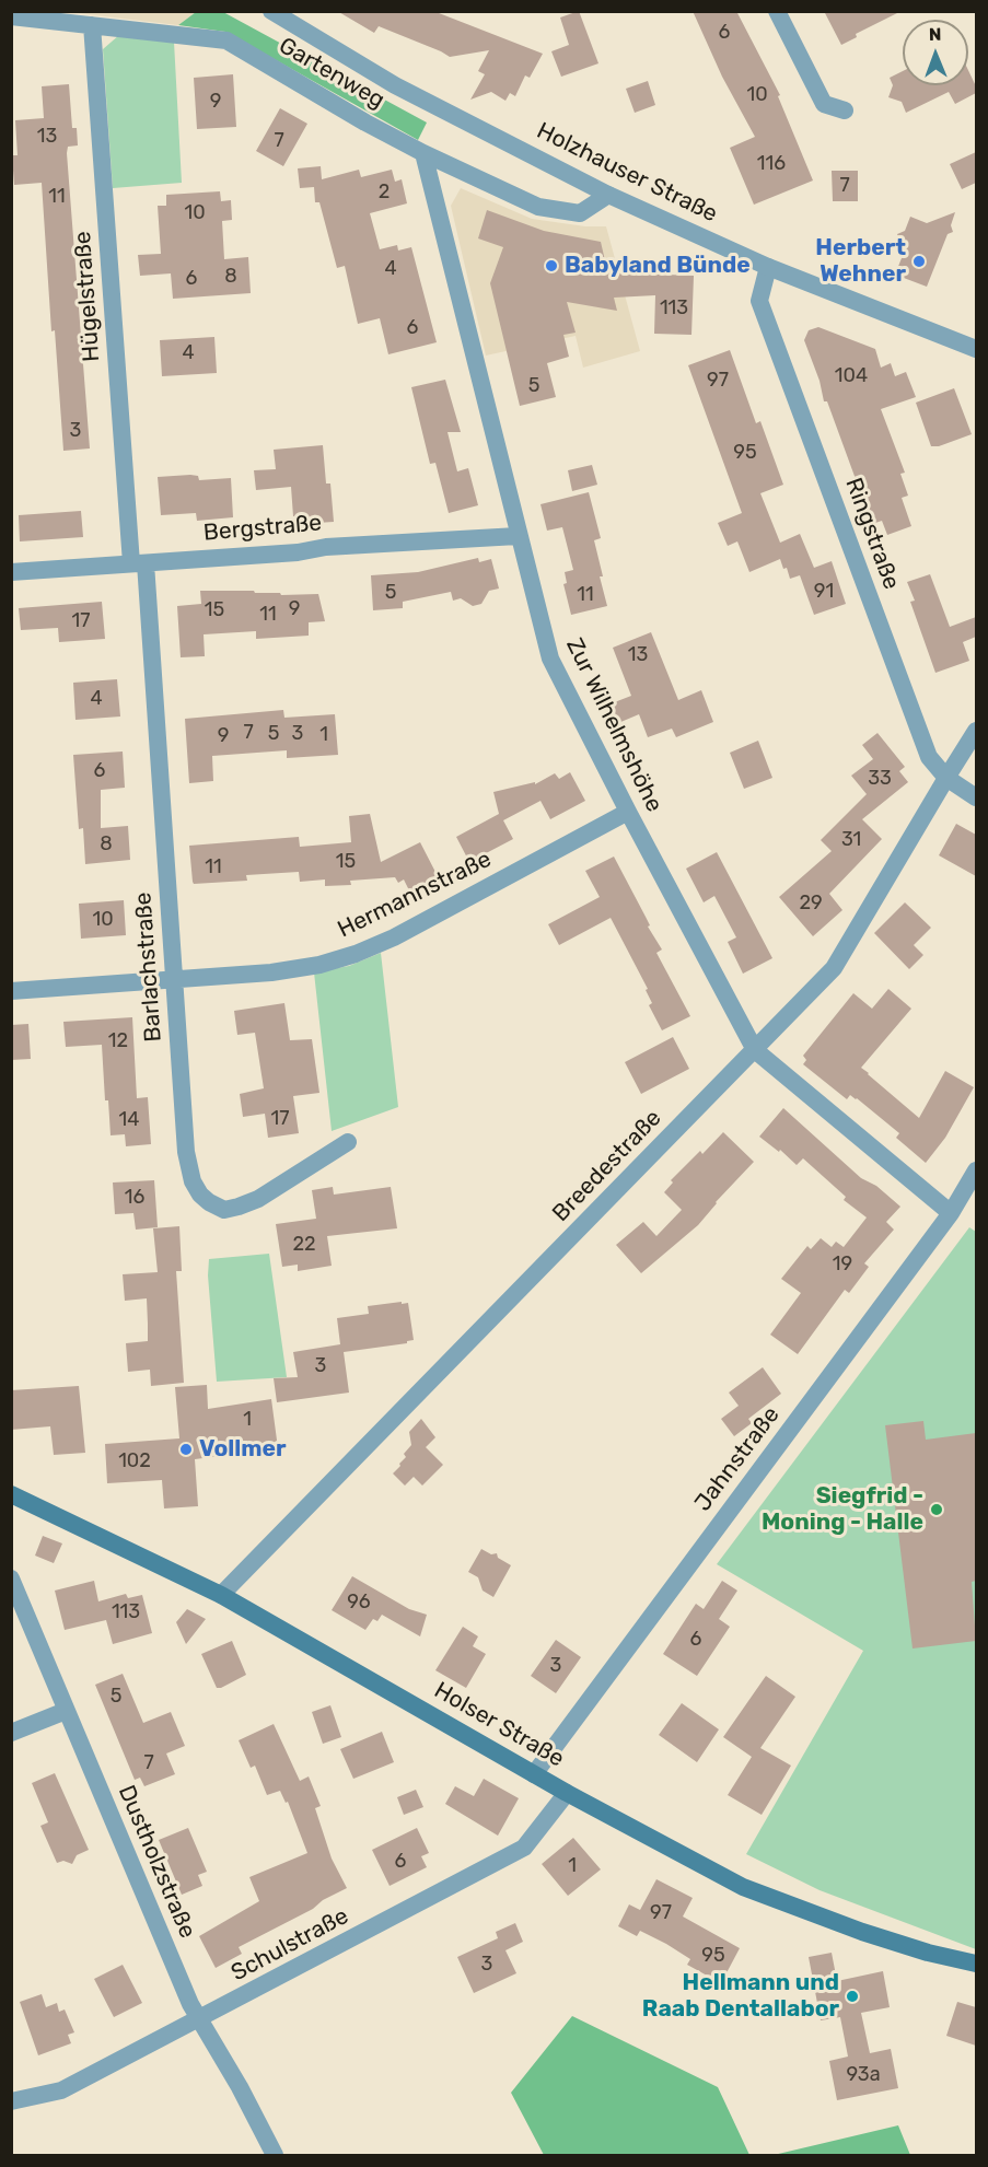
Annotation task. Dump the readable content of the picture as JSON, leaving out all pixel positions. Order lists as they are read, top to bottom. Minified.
{"streets":{"main road":["Holser Straße"],"street":["Gartenweg","Holzhauser Straße","Hügelstraße","Bergstraße","Ringstraße","Zur Wilhelmshöhe","Hermannstraße","Barlachstraße","Breedestraße","Jahnstraße","Dustholzstraße","Schulstraße"]},"crossings":[["Gartenweg","Holzhauser Straße"],["Gartenweg","Hügelstraße"],["Gartenweg","Zur Wilhelmshöhe"],["Holzhauser Straße","Ringstraße"],["Hügelstraße","Bergstraße"],["Hügelstraße","Barlachstraße"],["Bergstraße","Zur Wilhelmshöhe"],["Bergstraße","Barlachstraße"],["Ringstraße","Breedestraße"],["Zur Wilhelmshöhe","Hermannstraße"],["Zur Wilhelmshöhe","Breedestraße"],["Zur Wilhelmshöhe","Jahnstraße"],["Hermannstraße","Barlachstraße"],["Breedestraße","Holser Straße"],["Jahnstraße","Holser Straße"],["Holser Straße","Schulstraße"],["Dustholzstraße","Schulstraße"]],"places":["Herbert Wehner","Babyland Bünde","Vollmer","Siegfrid - Moning - Halle","Hellmann und Raab Dentallabor"],"house_numbers":["6","10","9","13","7","116","7","2","11","10","4","8","6","113","6","4","104","97","5","3","95","91","5","11","9","15","11","17","13","4","7","5","3","1","9","6","33","31","8","15","11","29","10","12","17","14","16","22","19","3","1","102","96","113","6","3","5","7","6","1","97","95","3","93a"],"north":"top"}
